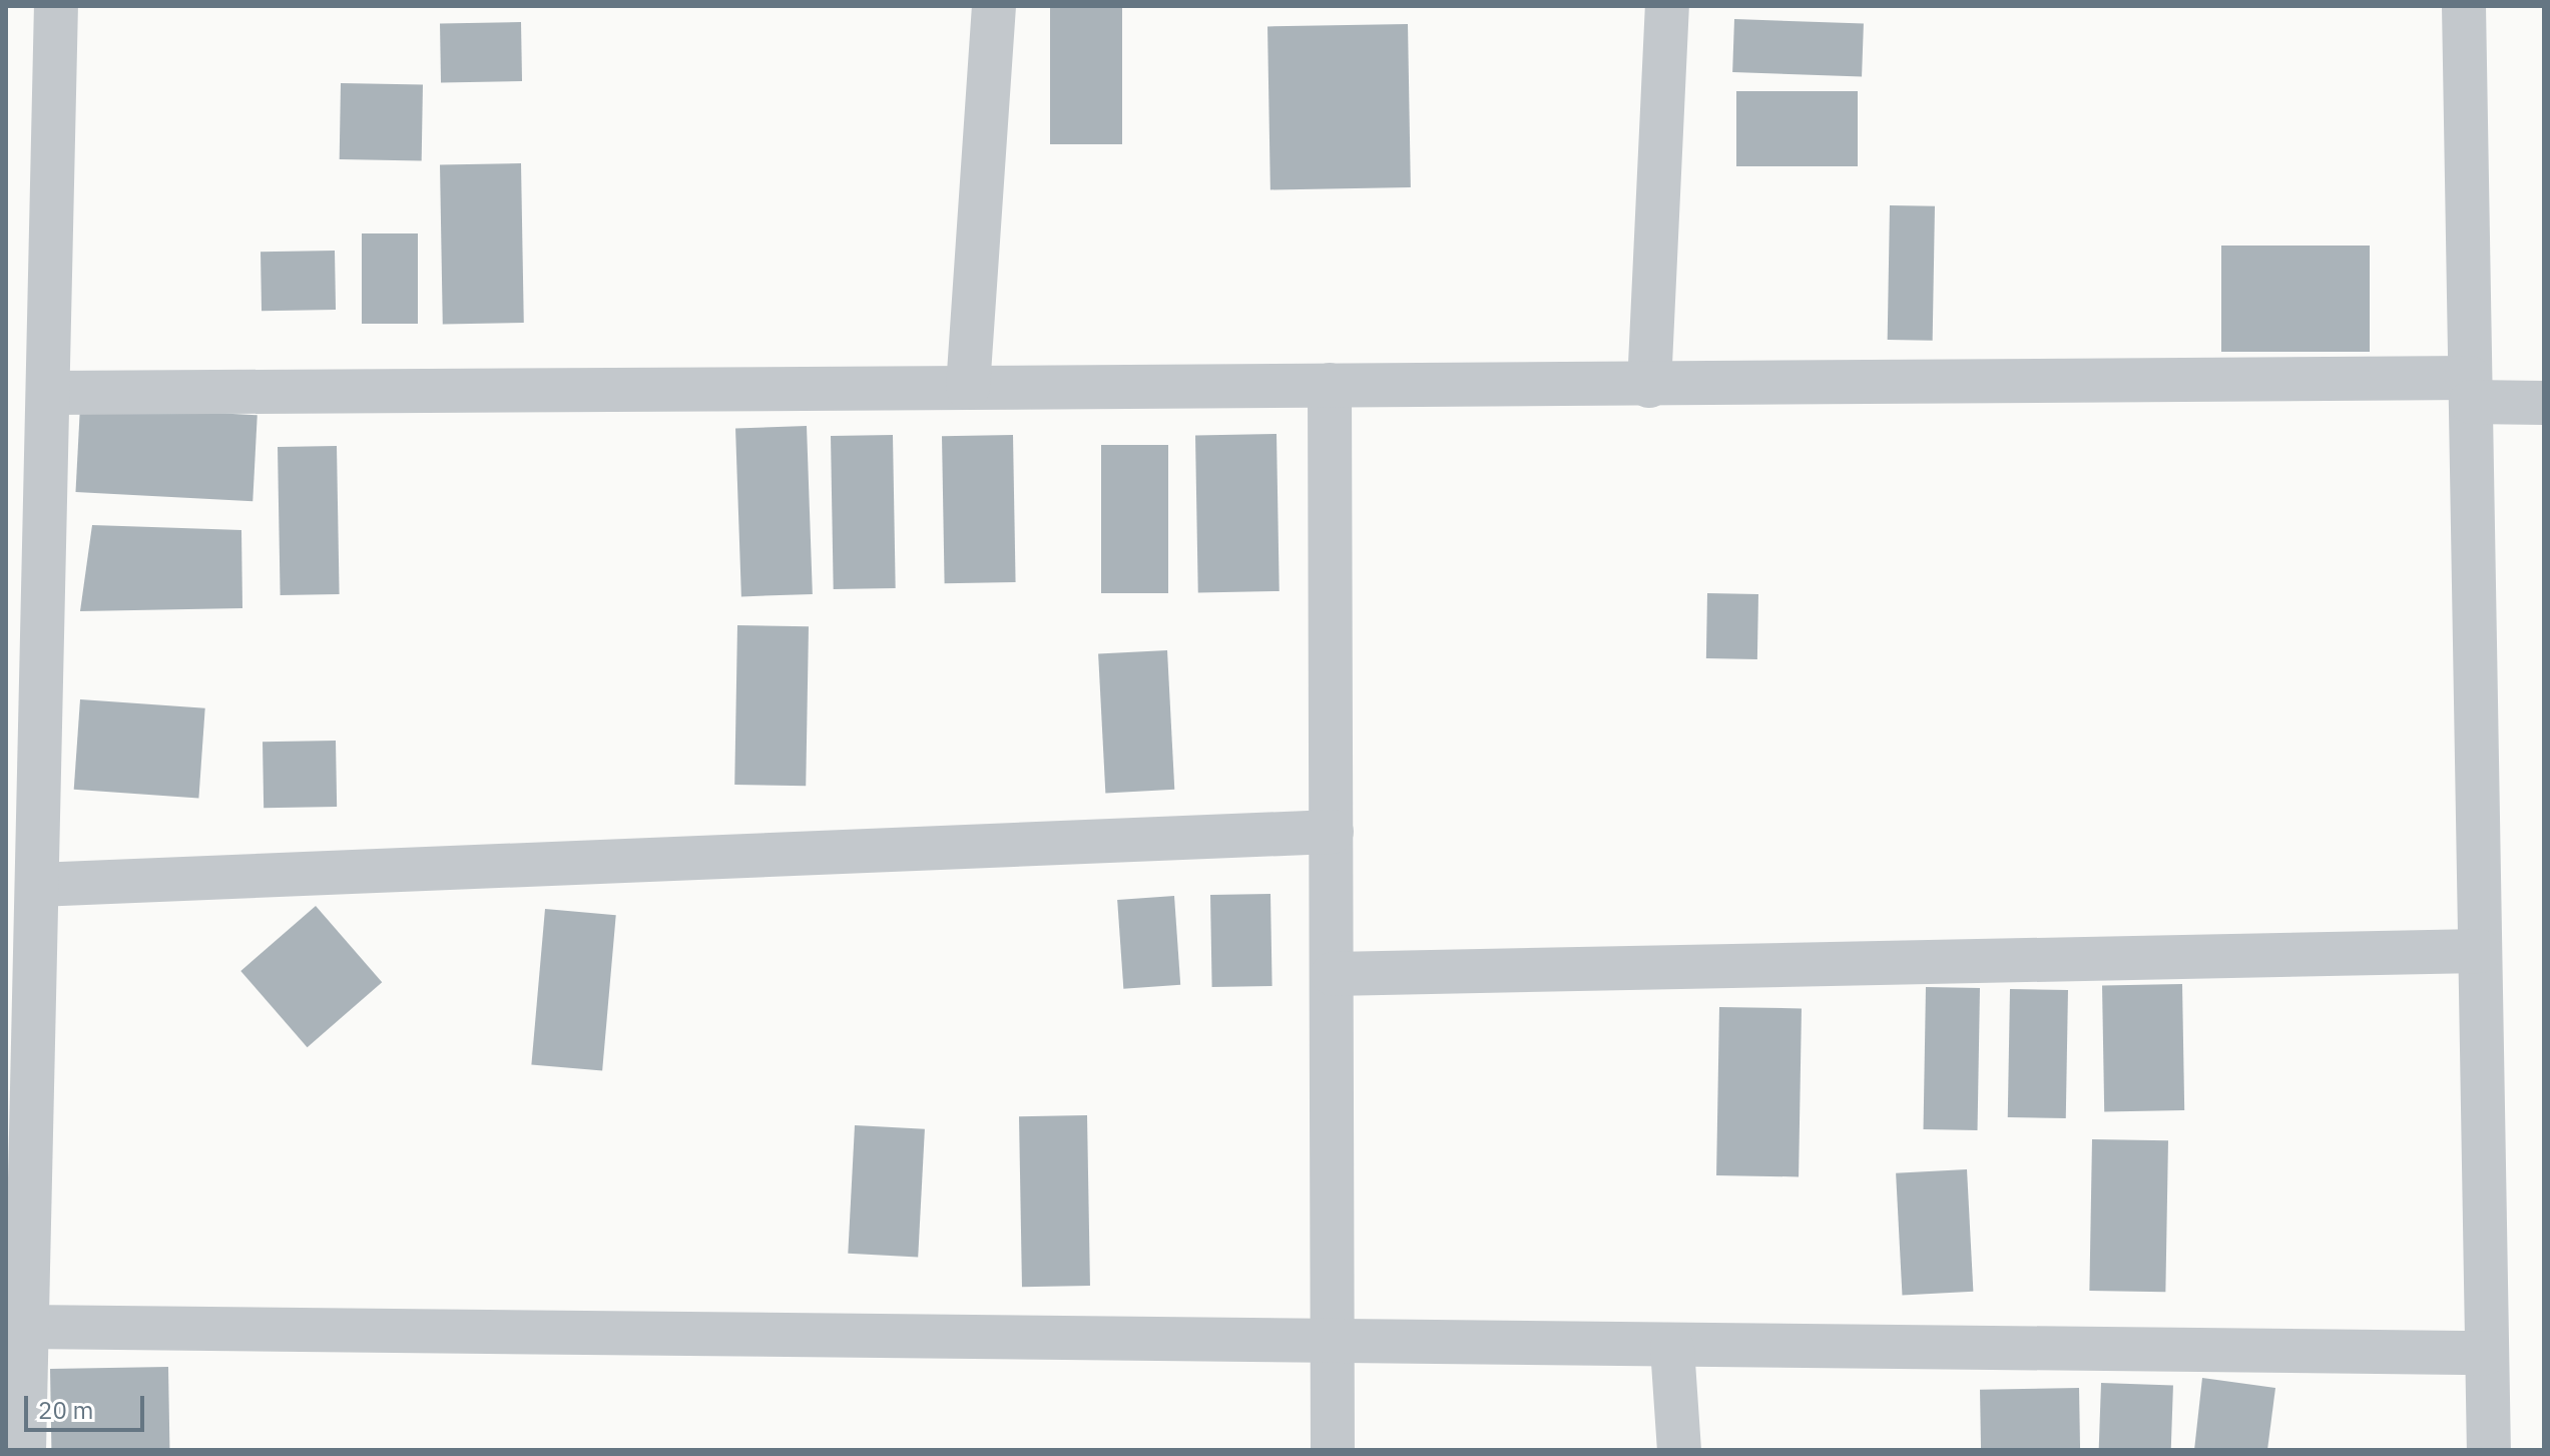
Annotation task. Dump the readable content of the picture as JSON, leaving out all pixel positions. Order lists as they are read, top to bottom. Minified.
{"scale_bar":"20 m"}
